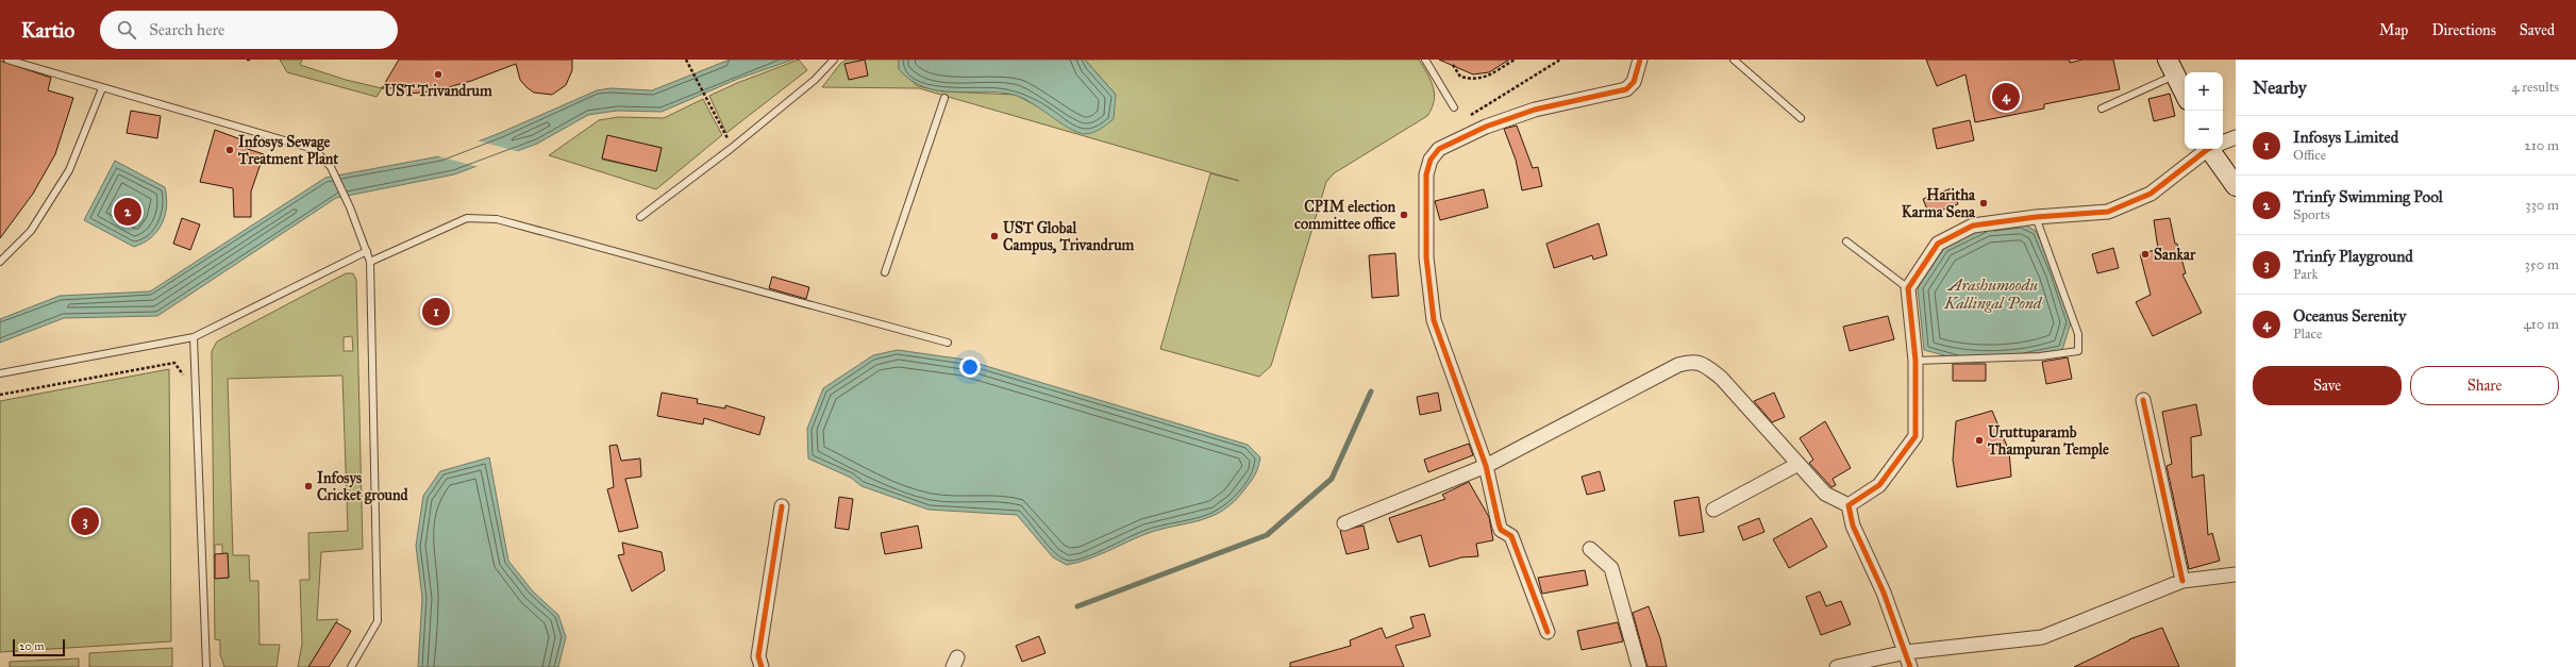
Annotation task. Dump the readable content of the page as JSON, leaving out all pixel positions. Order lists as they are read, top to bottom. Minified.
{"water":["Arashumoodu Kallingal Pond"],"places":["UST Trivandrum","Infosys Sewage Treatment Plant","Haritha Karma Sena","CPIM election committee office","UST Global Campus, Trivandrum","Sankar","Uruttuparamb Thampuran Temple","Infosys Cricket ground"],"scale_bar":"20 m","page":{"header":"Kartio","search":"Search here","nav":["Map","Directions","Saved"],"heading":["Nearby","4 results"],"map_buttons":["+","−"],"pins":["4","2","1","3"],"list":[{"mark":"1","name":"Infosys Limited","note":"Office","value":"210 m"},{"mark":"2","name":"Trinfy Swimming Pool","note":"Sports","value":"330 m"},{"mark":"3","name":"Trinfy Playground","note":"Park","value":"350 m"},{"mark":"4","name":"Oceanus Serenity","note":"Place","value":"410 m"}],"buttons":["Save","Share"],"scale":"20 m"}}
